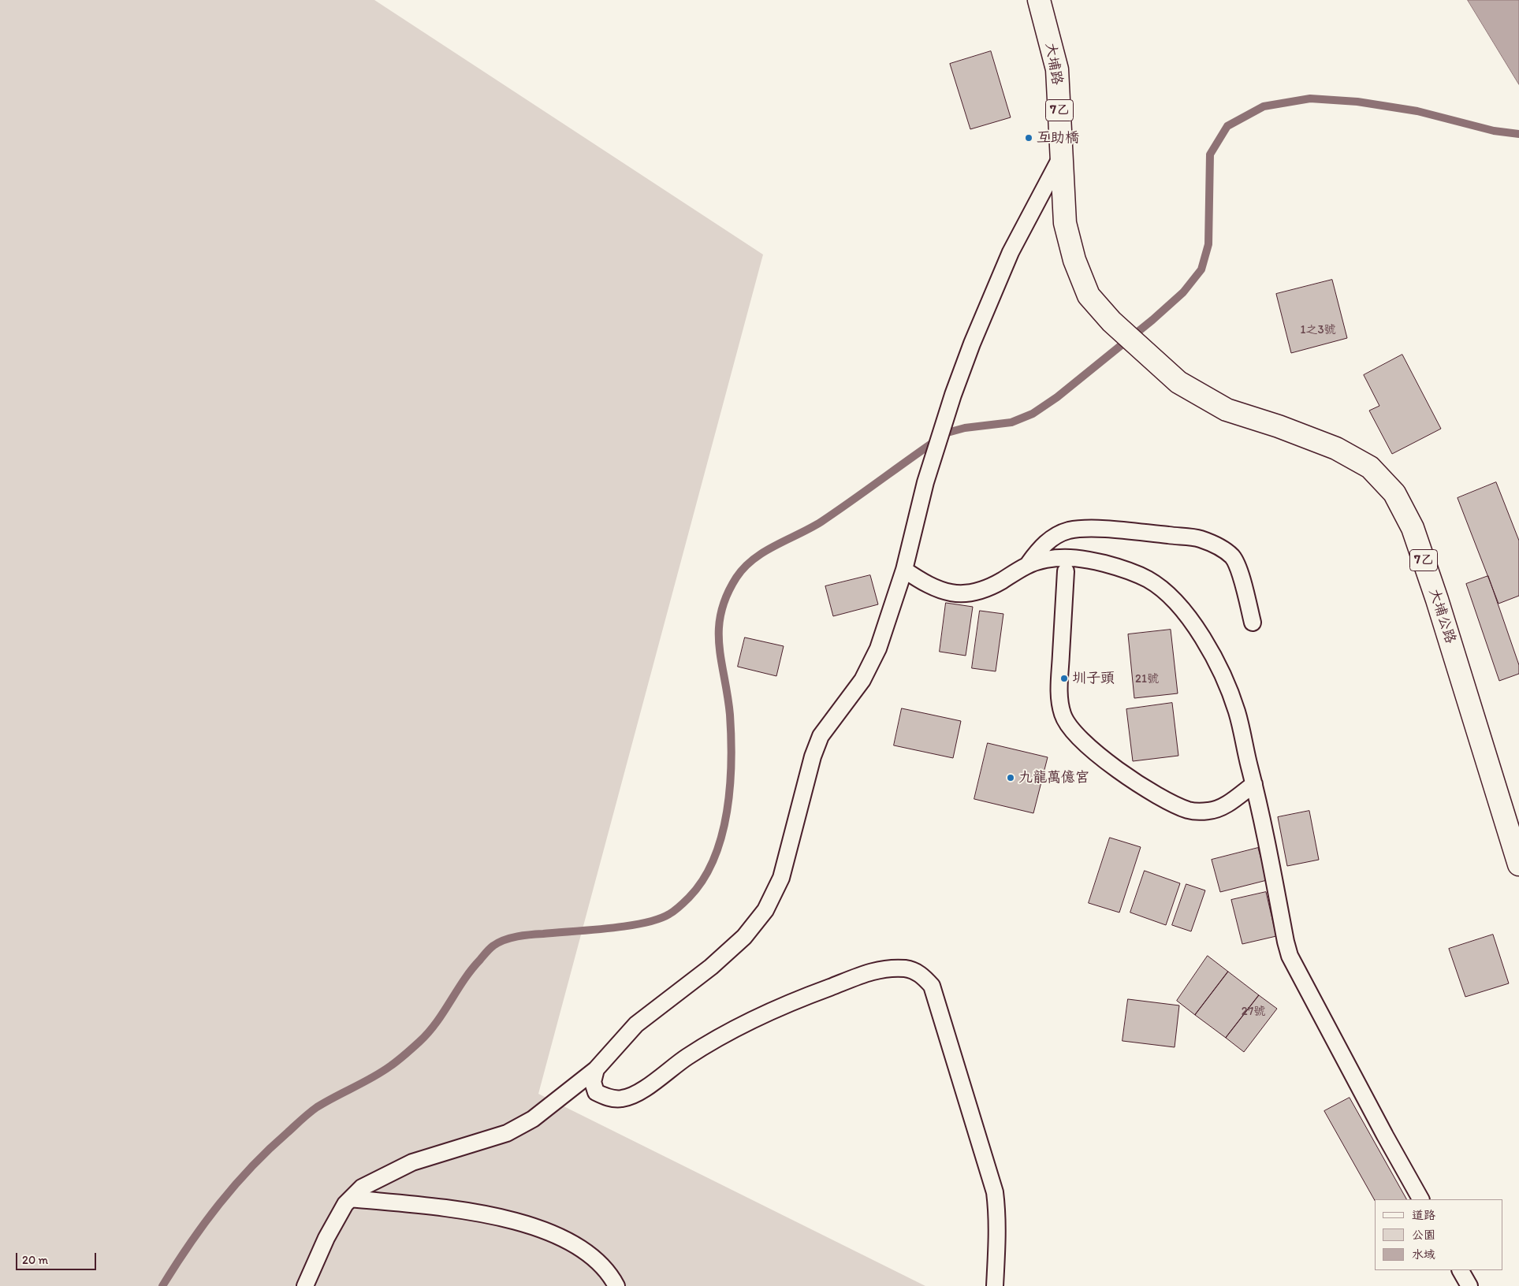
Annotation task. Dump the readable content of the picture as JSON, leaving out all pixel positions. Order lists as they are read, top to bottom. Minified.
{"streets":{"main road":["大埔路","7乙","大埔公路"]},"crossings":[["大埔路","大埔公路"]],"places":["互助橋","圳子頭","九龍萬億宮"],"house_numbers":["1之3號","21號","27號"],"legend":["道路","公園","水域"],"scale_bar":"20 m"}
